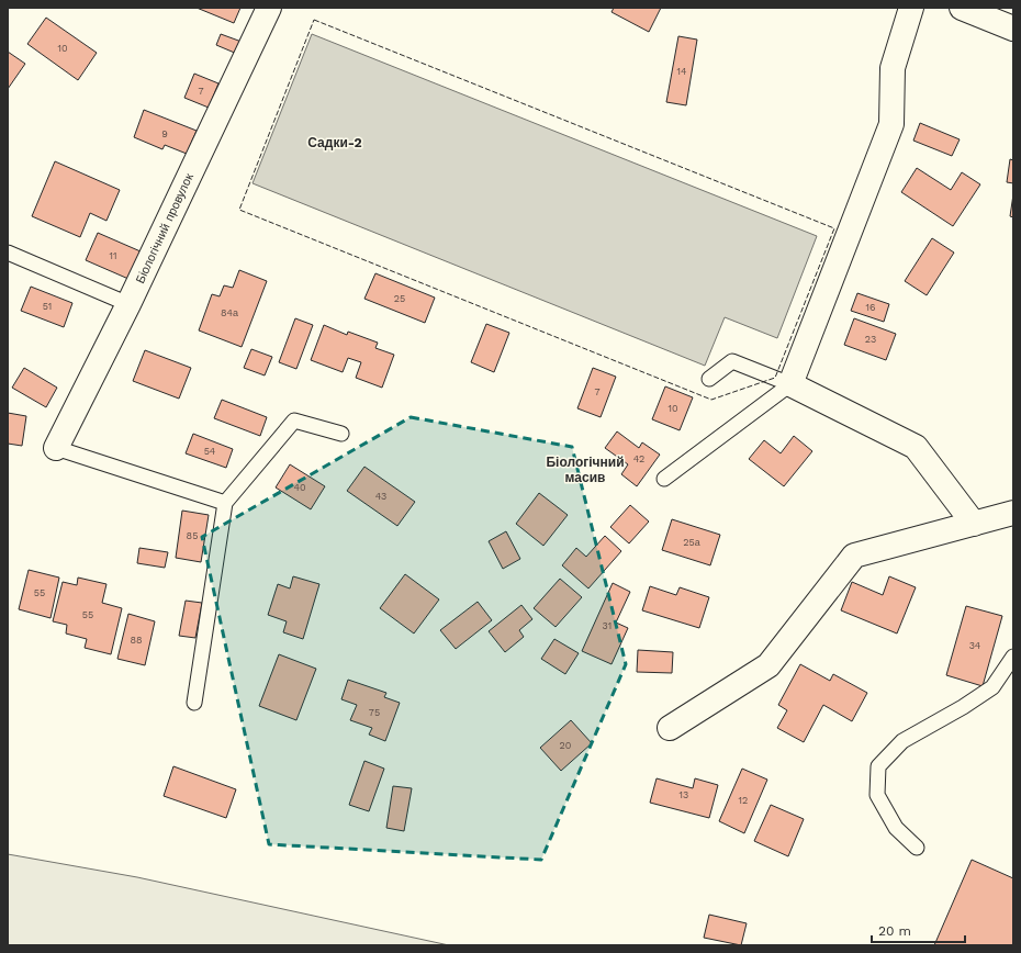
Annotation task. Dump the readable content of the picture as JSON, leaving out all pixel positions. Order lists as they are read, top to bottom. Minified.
{"streets":{"street":["Біологічний провулок"]},"districts":["Садки-2","Біологічний масив"],"house_numbers":["10","14","7","9","11","25","51","16","84а","23","7","10","54","42","40","43","85","25а","55","55","31","88","34","75","20","13","12"],"scale_bar":"20 m"}
